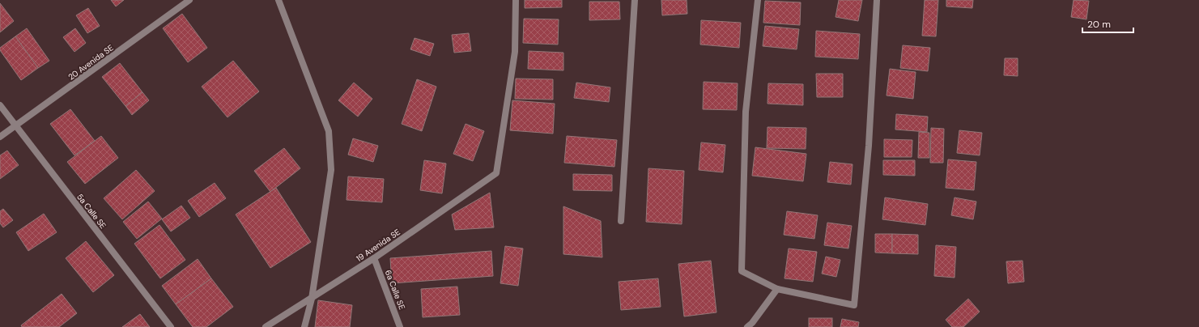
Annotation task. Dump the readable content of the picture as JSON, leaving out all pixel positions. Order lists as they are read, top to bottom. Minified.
{"streets":{"street":["20 Avenida SE","5a Calle SE","19 Avenida SE","6a Calle SE"]},"crossings":[["20 Avenida SE","5a Calle SE"],["19 Avenida SE","6a Calle SE"]],"scale_bar":"20 m"}
